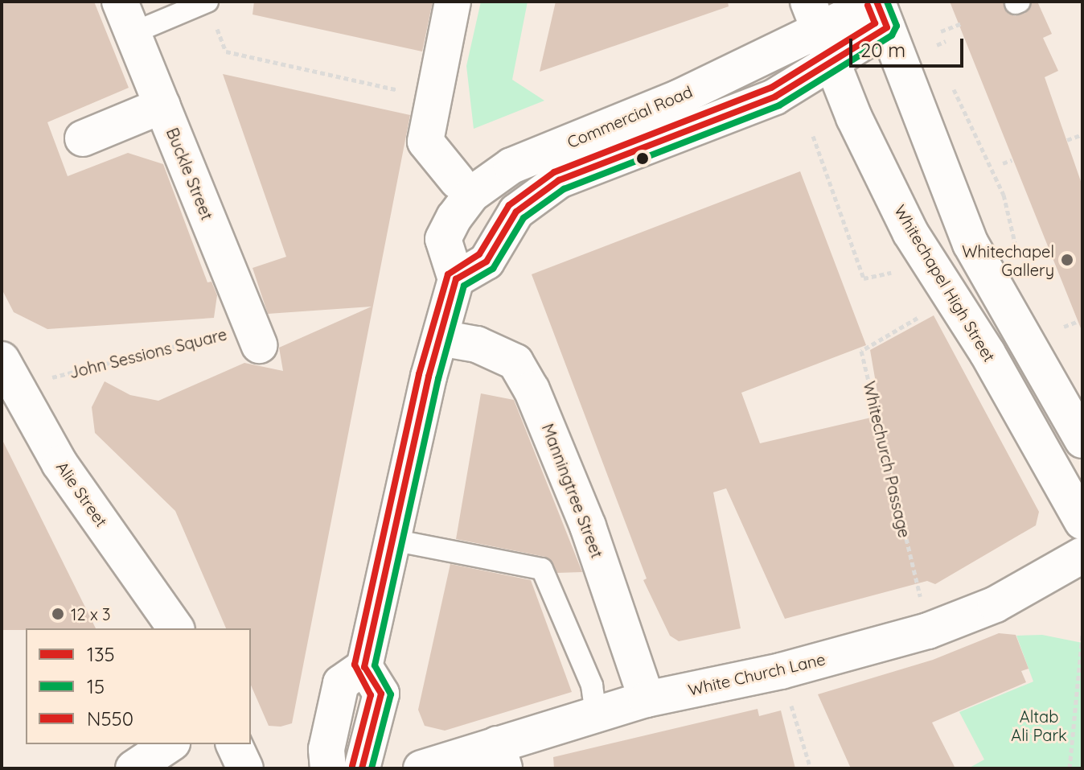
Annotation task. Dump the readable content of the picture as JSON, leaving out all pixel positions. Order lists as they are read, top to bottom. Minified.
{"streets":{"main road":["Commercial Road","Buckle Street","Whitechapel High Street","Manningtree Street","Alie Street","White Church Lane"],"path":["John Sessions Square","Whitechurch Passage"]},"crossings":[["Commercial Road","Whitechapel High Street"],["Buckle Street","John Sessions Square"],["Whitechurch Passage","White Church Lane"],["Manningtree Street","White Church Lane"]],"parks":["Altab Ali Park"],"places":["Whitechapel Gallery","12 x 3"],"lines":["transit line 135","transit line 15","transit line N550"],"legend":["135","15","N550"],"scale_bar":"20 m"}
